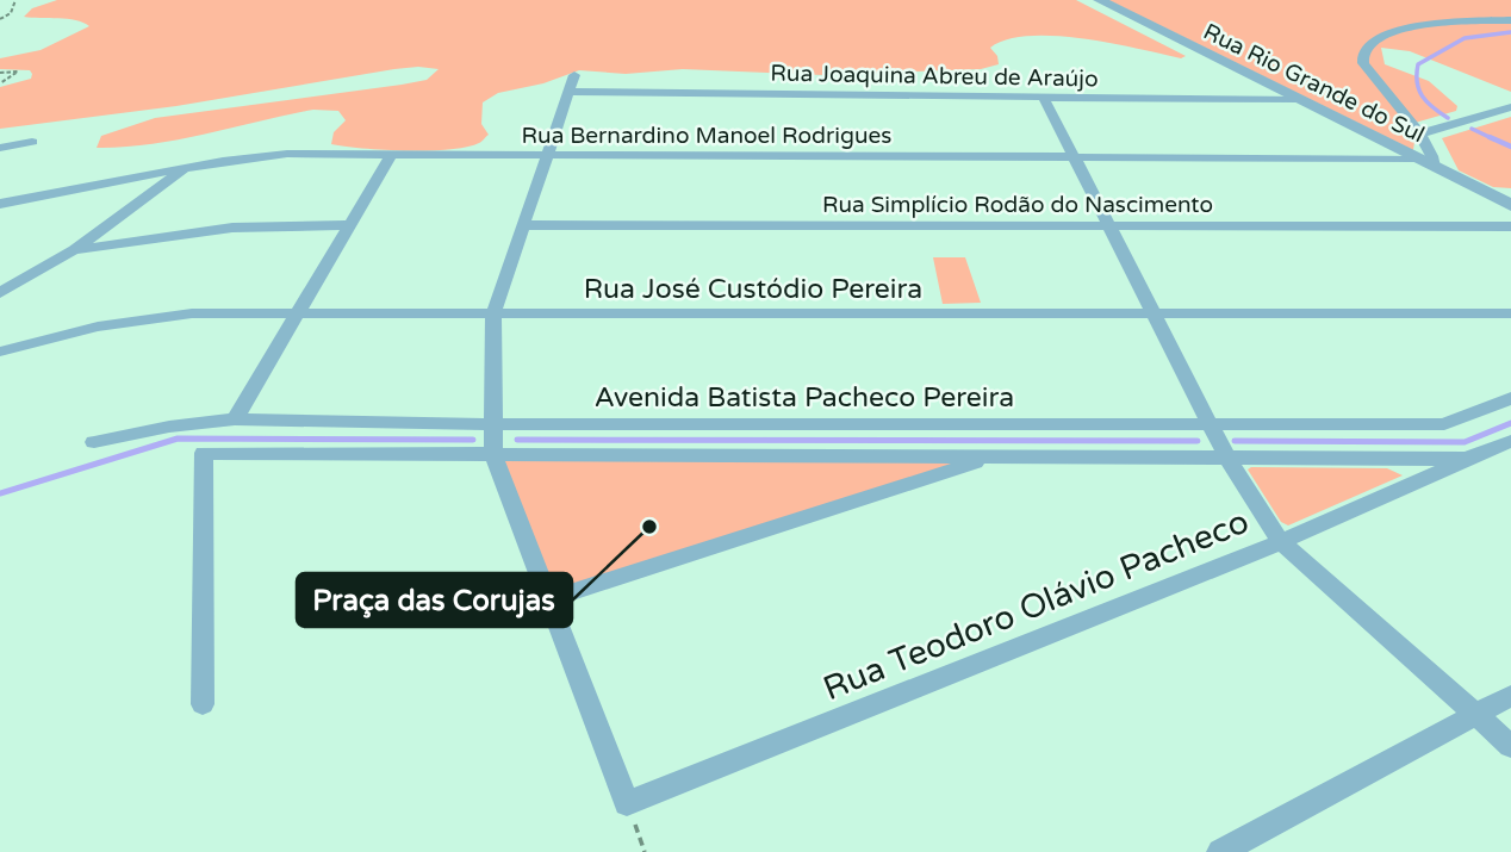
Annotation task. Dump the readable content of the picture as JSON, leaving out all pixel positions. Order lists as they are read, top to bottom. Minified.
{"streets":{"street":["Rua Joaquina Abreu de Araújo","Rua Rio Grande do Sul","Rua Bernardino Manoel Rodrigues","Rua Simplício Rodão do Nascimento","Rua José Custódio Pereira","Avenida Batista Pacheco Pereira","Rua Teodoro Olávio Pacheco"]},"crossings":[["Rua Joaquina Abreu de Araújo","Rua Rio Grande do Sul"],["Rua Joaquina Abreu de Araújo","Rua Bernardino Manoel Rodrigues"],["Rua Rio Grande do Sul","Rua Bernardino Manoel Rodrigues"]],"places":["Praça das Corujas"]}
